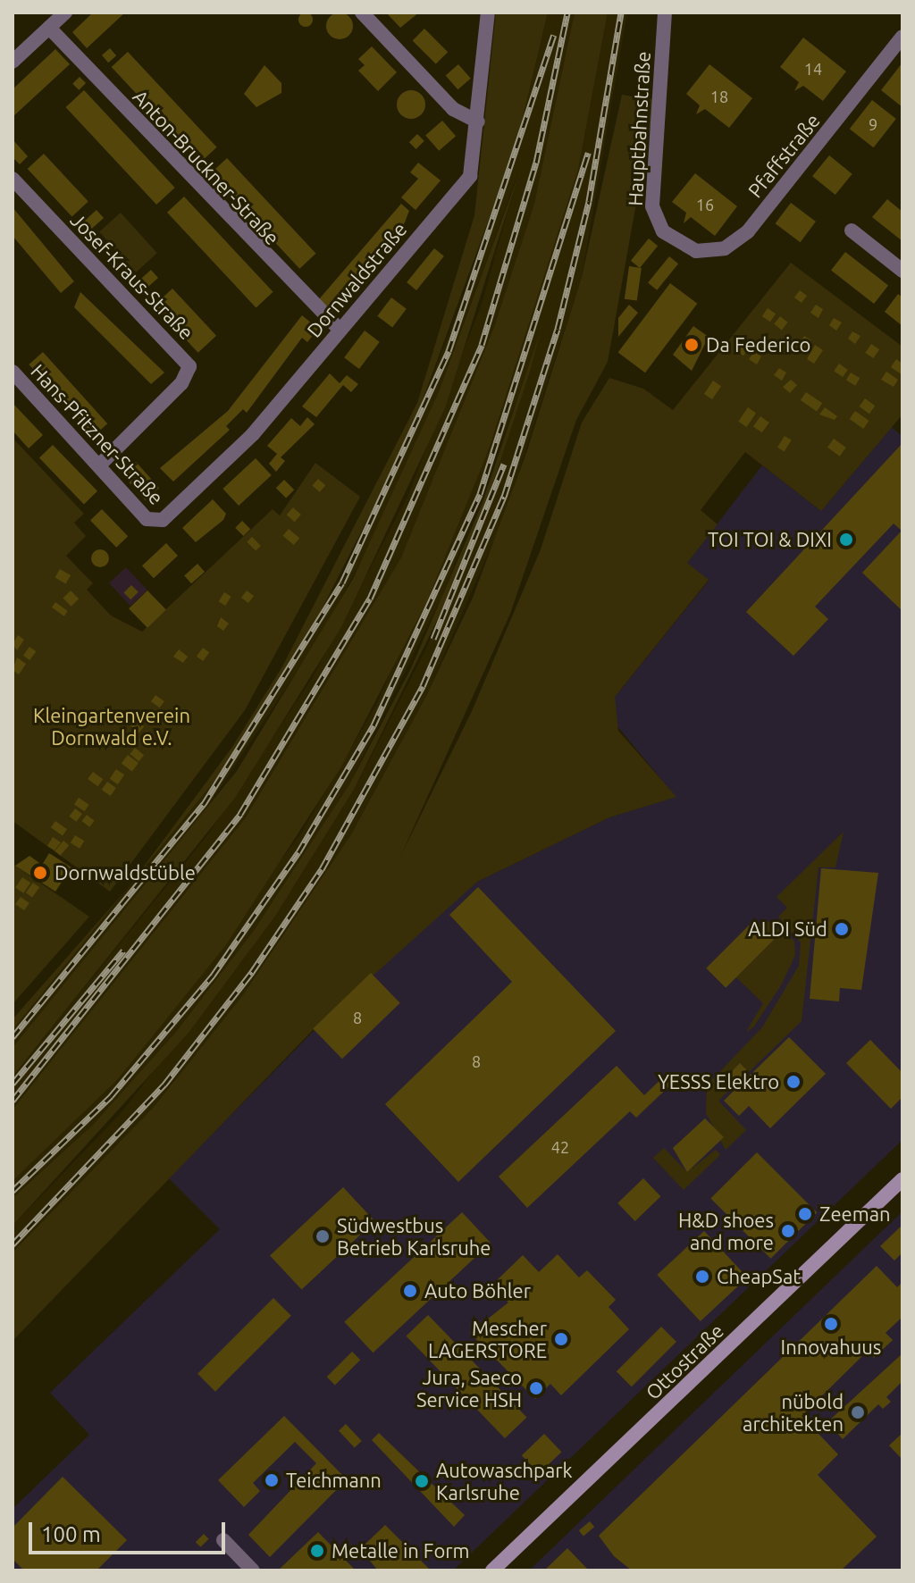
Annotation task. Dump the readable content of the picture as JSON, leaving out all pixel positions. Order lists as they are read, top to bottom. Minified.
{"streets":{"main road":["Ottostraße"],"street":["Hauptbahnstraße","Pfaffstraße","Anton-Bruckner-Straße","Josef-Kraus-Straße","Dornwaldstraße","Hans-Pfitzner-Straße"]},"crossings":[["Hauptbahnstraße","Pfaffstraße"],["Anton-Bruckner-Straße","Dornwaldstraße"],["Josef-Kraus-Straße","Hans-Pfitzner-Straße"],["Dornwaldstraße","Hans-Pfitzner-Straße"]],"parks":["Kleingartenverein Dornwald e.V."],"places":["Da Federico","TOI TOI & DIXI","Dornwaldstüble","ALDI Süd","YESSS Elektro","Zeeman","H&D shoes and more","Südwestbus Betrieb Karlsruhe","CheapSat","Auto Böhler","Innovahuus","Mescher LAGERSTORE","Jura, Saeco Service HSH","nübold architekten","Teichmann","Autowaschpark Karlsruhe","Metalle in Form"],"house_numbers":["14","18","9","16","8","8","42"],"scale_bar":"100 m"}
